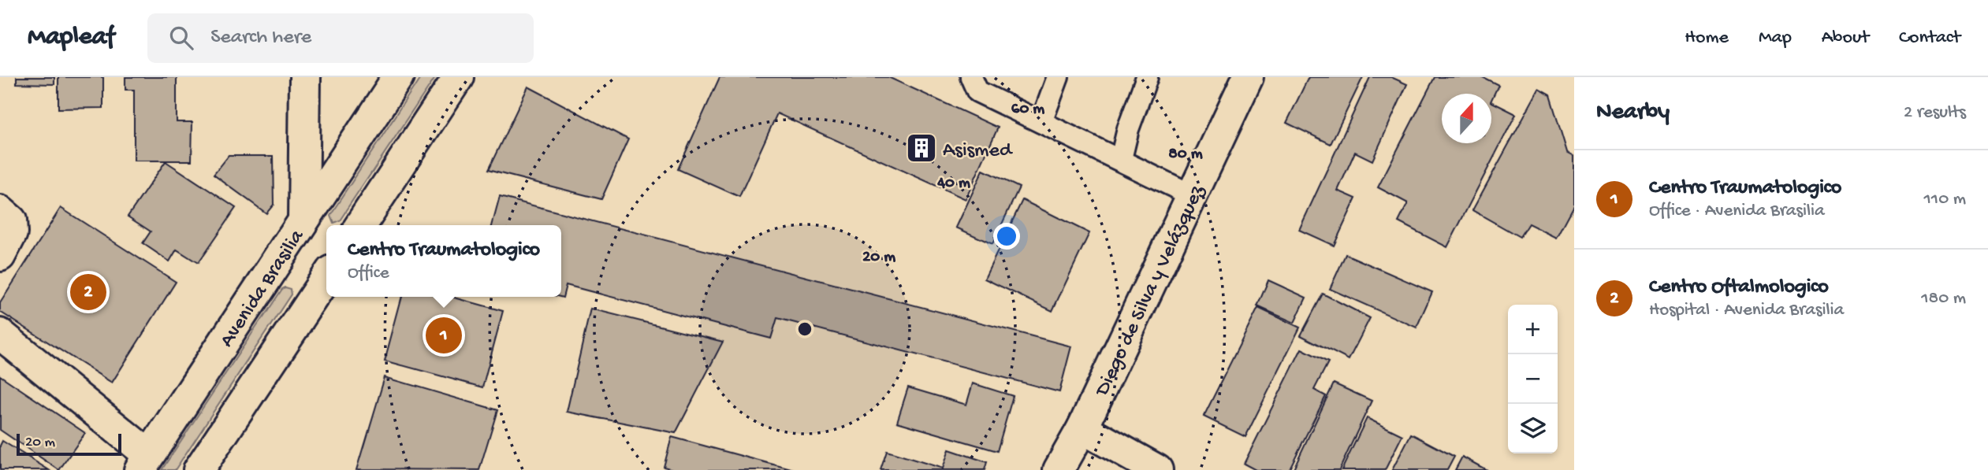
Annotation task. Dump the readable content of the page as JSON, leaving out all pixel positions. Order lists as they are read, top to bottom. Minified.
{"streets":{"street":["Avenida Brasilia","Diego de Silva y Velázquez"]},"places":{"building":["Asismed"]},"scale_bar":"20 m","north":"top","page":{"header":"Mapleaf","search":"Search here","nav":["Home","Map","About","Contact"],"heading":["Nearby","2 results"],"list":[{"mark":"1","name":"Centro Traumatologico","note":"Office · Avenida Brasilia","value":"110 m"},{"mark":"2","name":"Centro Oftalmologico","note":"Hospital · Avenida Brasilia","value":"180 m"}],"popup":["Centro Traumatologico","Office"],"pins":["2","1"],"map_buttons":["+","−"],"scale":"20 m"},"rings":["60 m","80 m","40 m","20 m"]}
